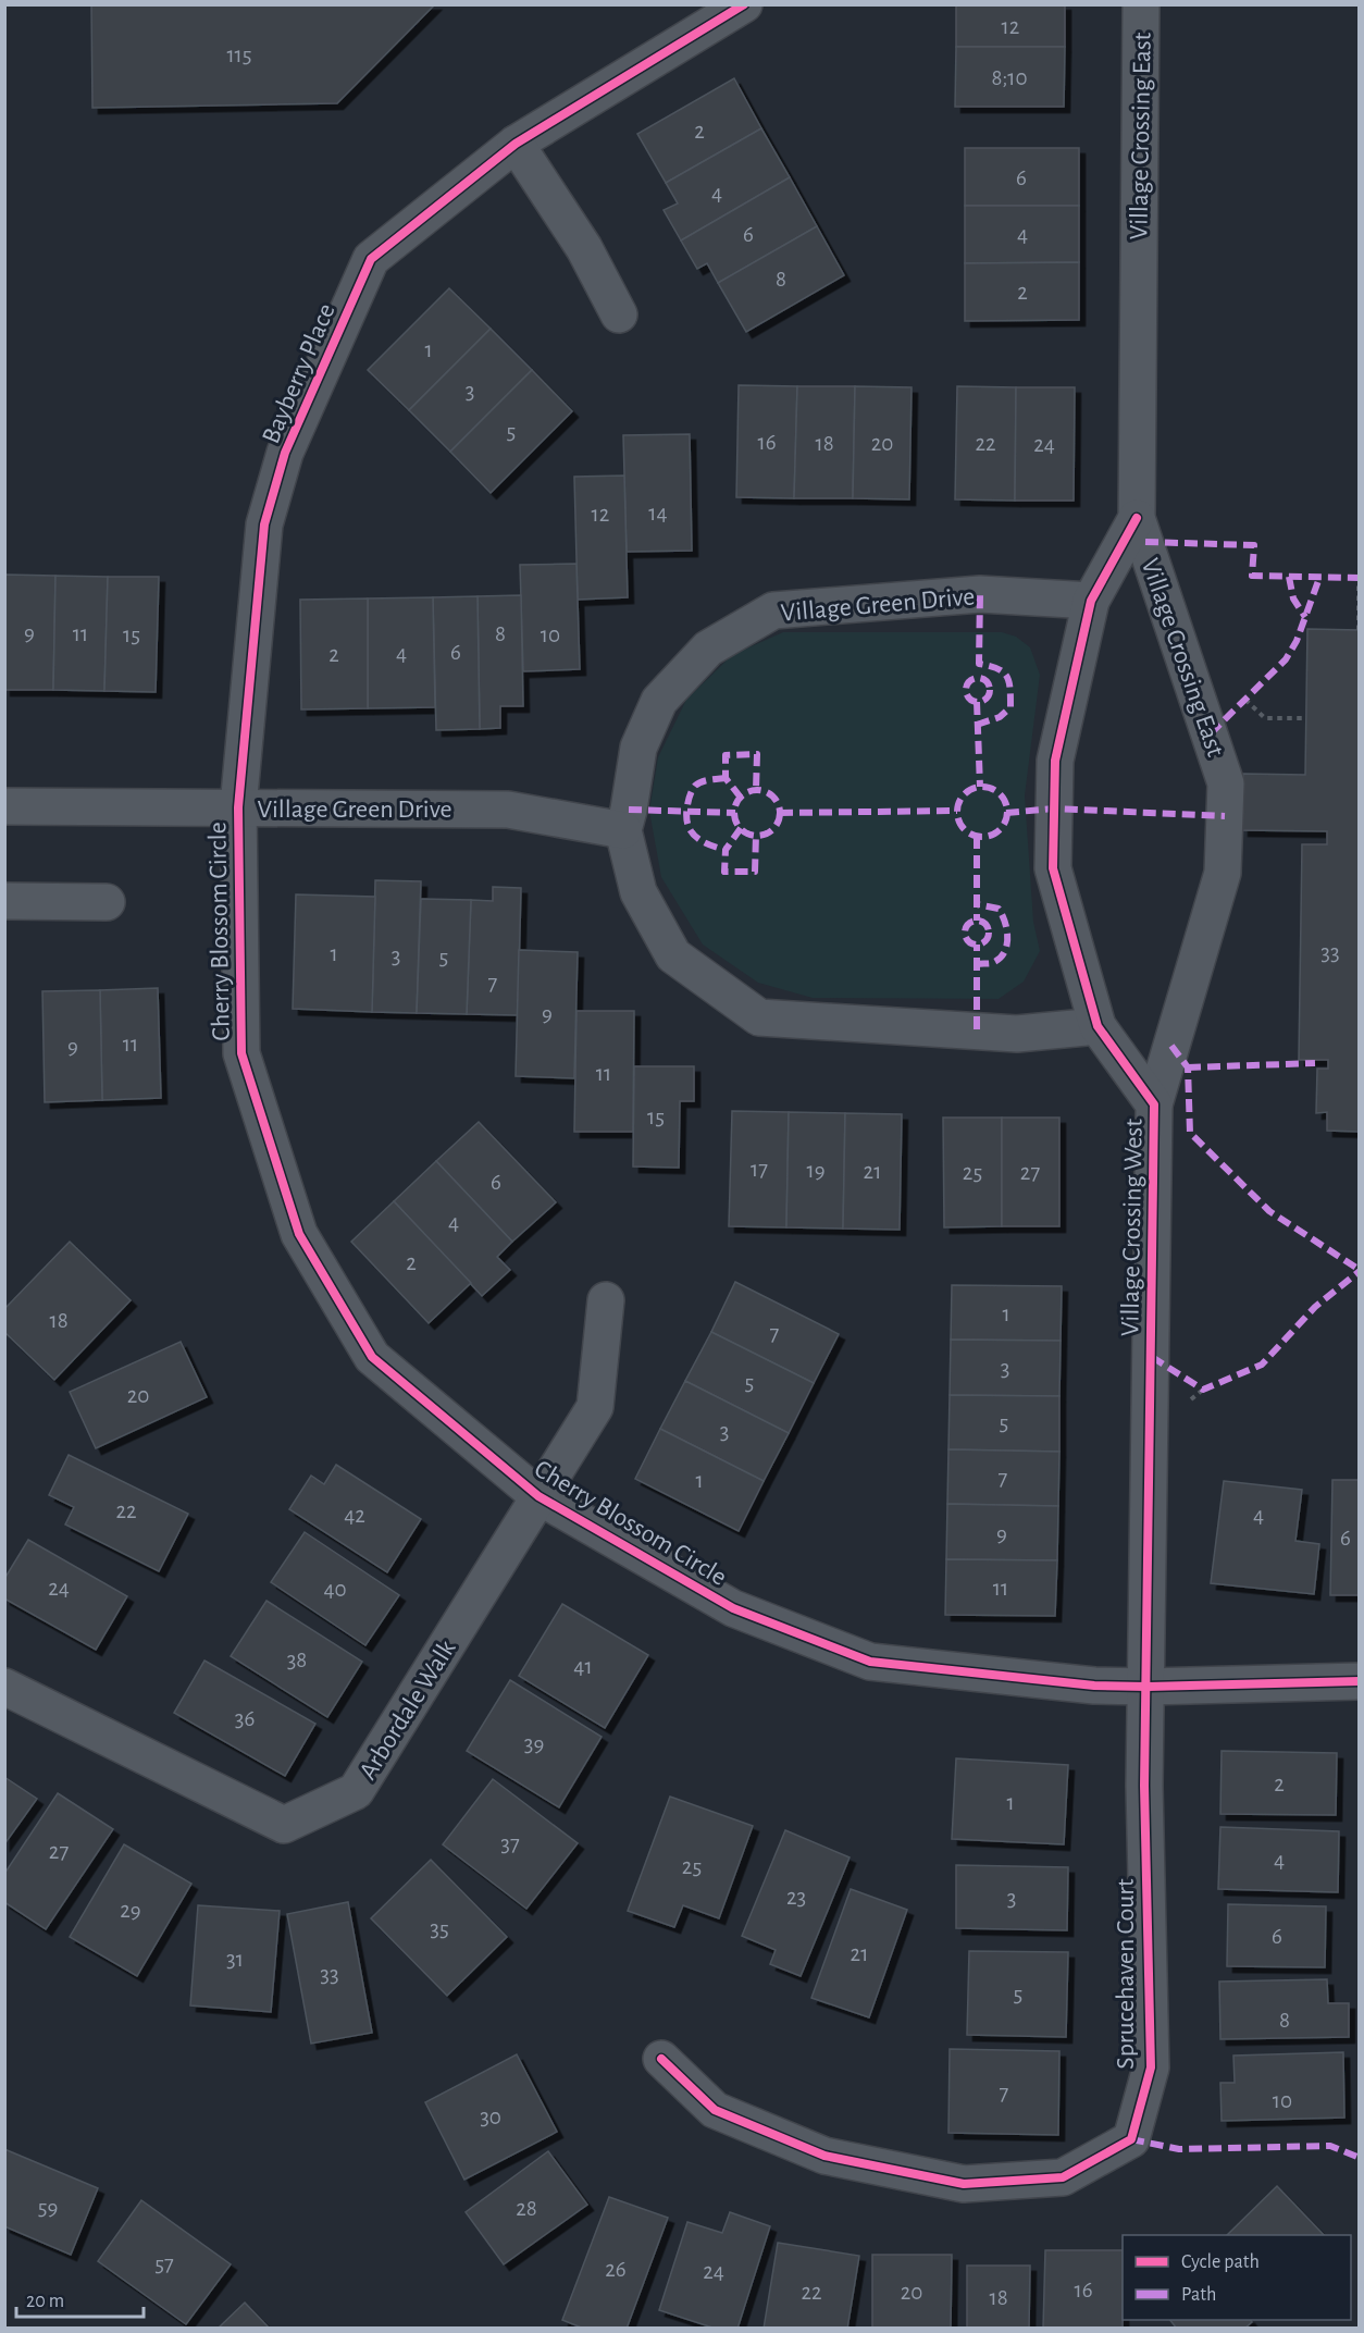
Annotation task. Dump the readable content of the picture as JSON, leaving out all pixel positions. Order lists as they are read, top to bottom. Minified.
{"streets":{"street":["Village Crossing East","Bayberry Place","Village Green Drive","Cherry Blossom Circle","Village Crossing West","Arbordale Walk","Sprucehaven Court"]},"crossings":[["Village Crossing East","Village Crossing West"],["Bayberry Place","Village Green Drive"],["Bayberry Place","Cherry Blossom Circle"],["Village Green Drive","Cherry Blossom Circle"],["Village Green Drive","Village Crossing West"],["Cherry Blossom Circle","Village Crossing West"],["Cherry Blossom Circle","Arbordale Walk"],["Cherry Blossom Circle","Sprucehaven Court"],["Village Crossing West","Sprucehaven Court"]],"house_numbers":["12","115","8;10","2","6","4","6","4","8","2","1","3","5","16","18","20","22","24","14","12","9","11","8","15","10","6","4","2","33","1","3","5","7","9","11","9","11","15","17","19","21","25","27","6","4","2","1","18","7","3","5","20","5","3","7","1","22","42","4","9","6","24","11","40","38","41","36","39","2","1","37","27","4","25","23","3","29","35","6","21","31","33","5","8","7","10","30","59","28","57","26","24","16","22","20","18"],"legend":["Cycle path","Path"],"scale_bar":"20 m"}
